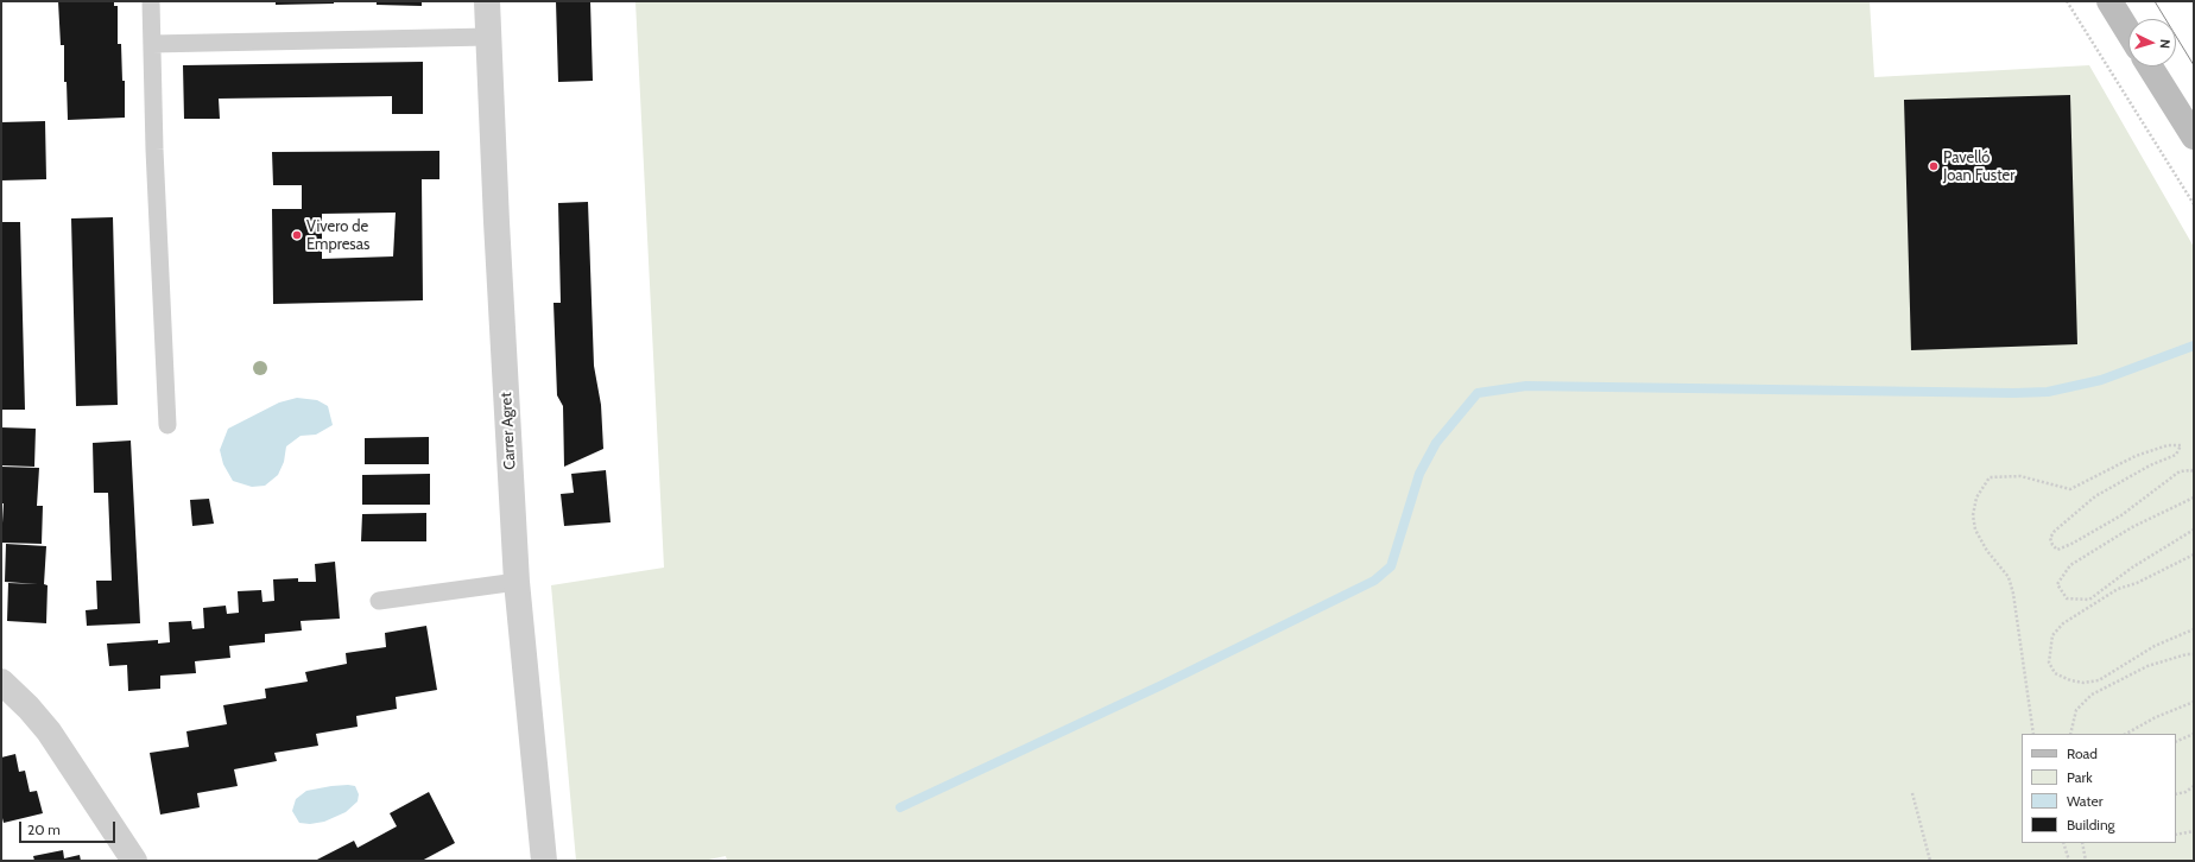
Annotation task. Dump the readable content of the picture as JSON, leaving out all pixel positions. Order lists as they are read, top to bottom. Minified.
{"streets":{"street":["Carrer Agret"]},"places":["Pavelló Joan Fuster","Vivero de Empresas"],"legend":["Road","Park","Water","Building"],"scale_bar":"20 m","north":"right"}
